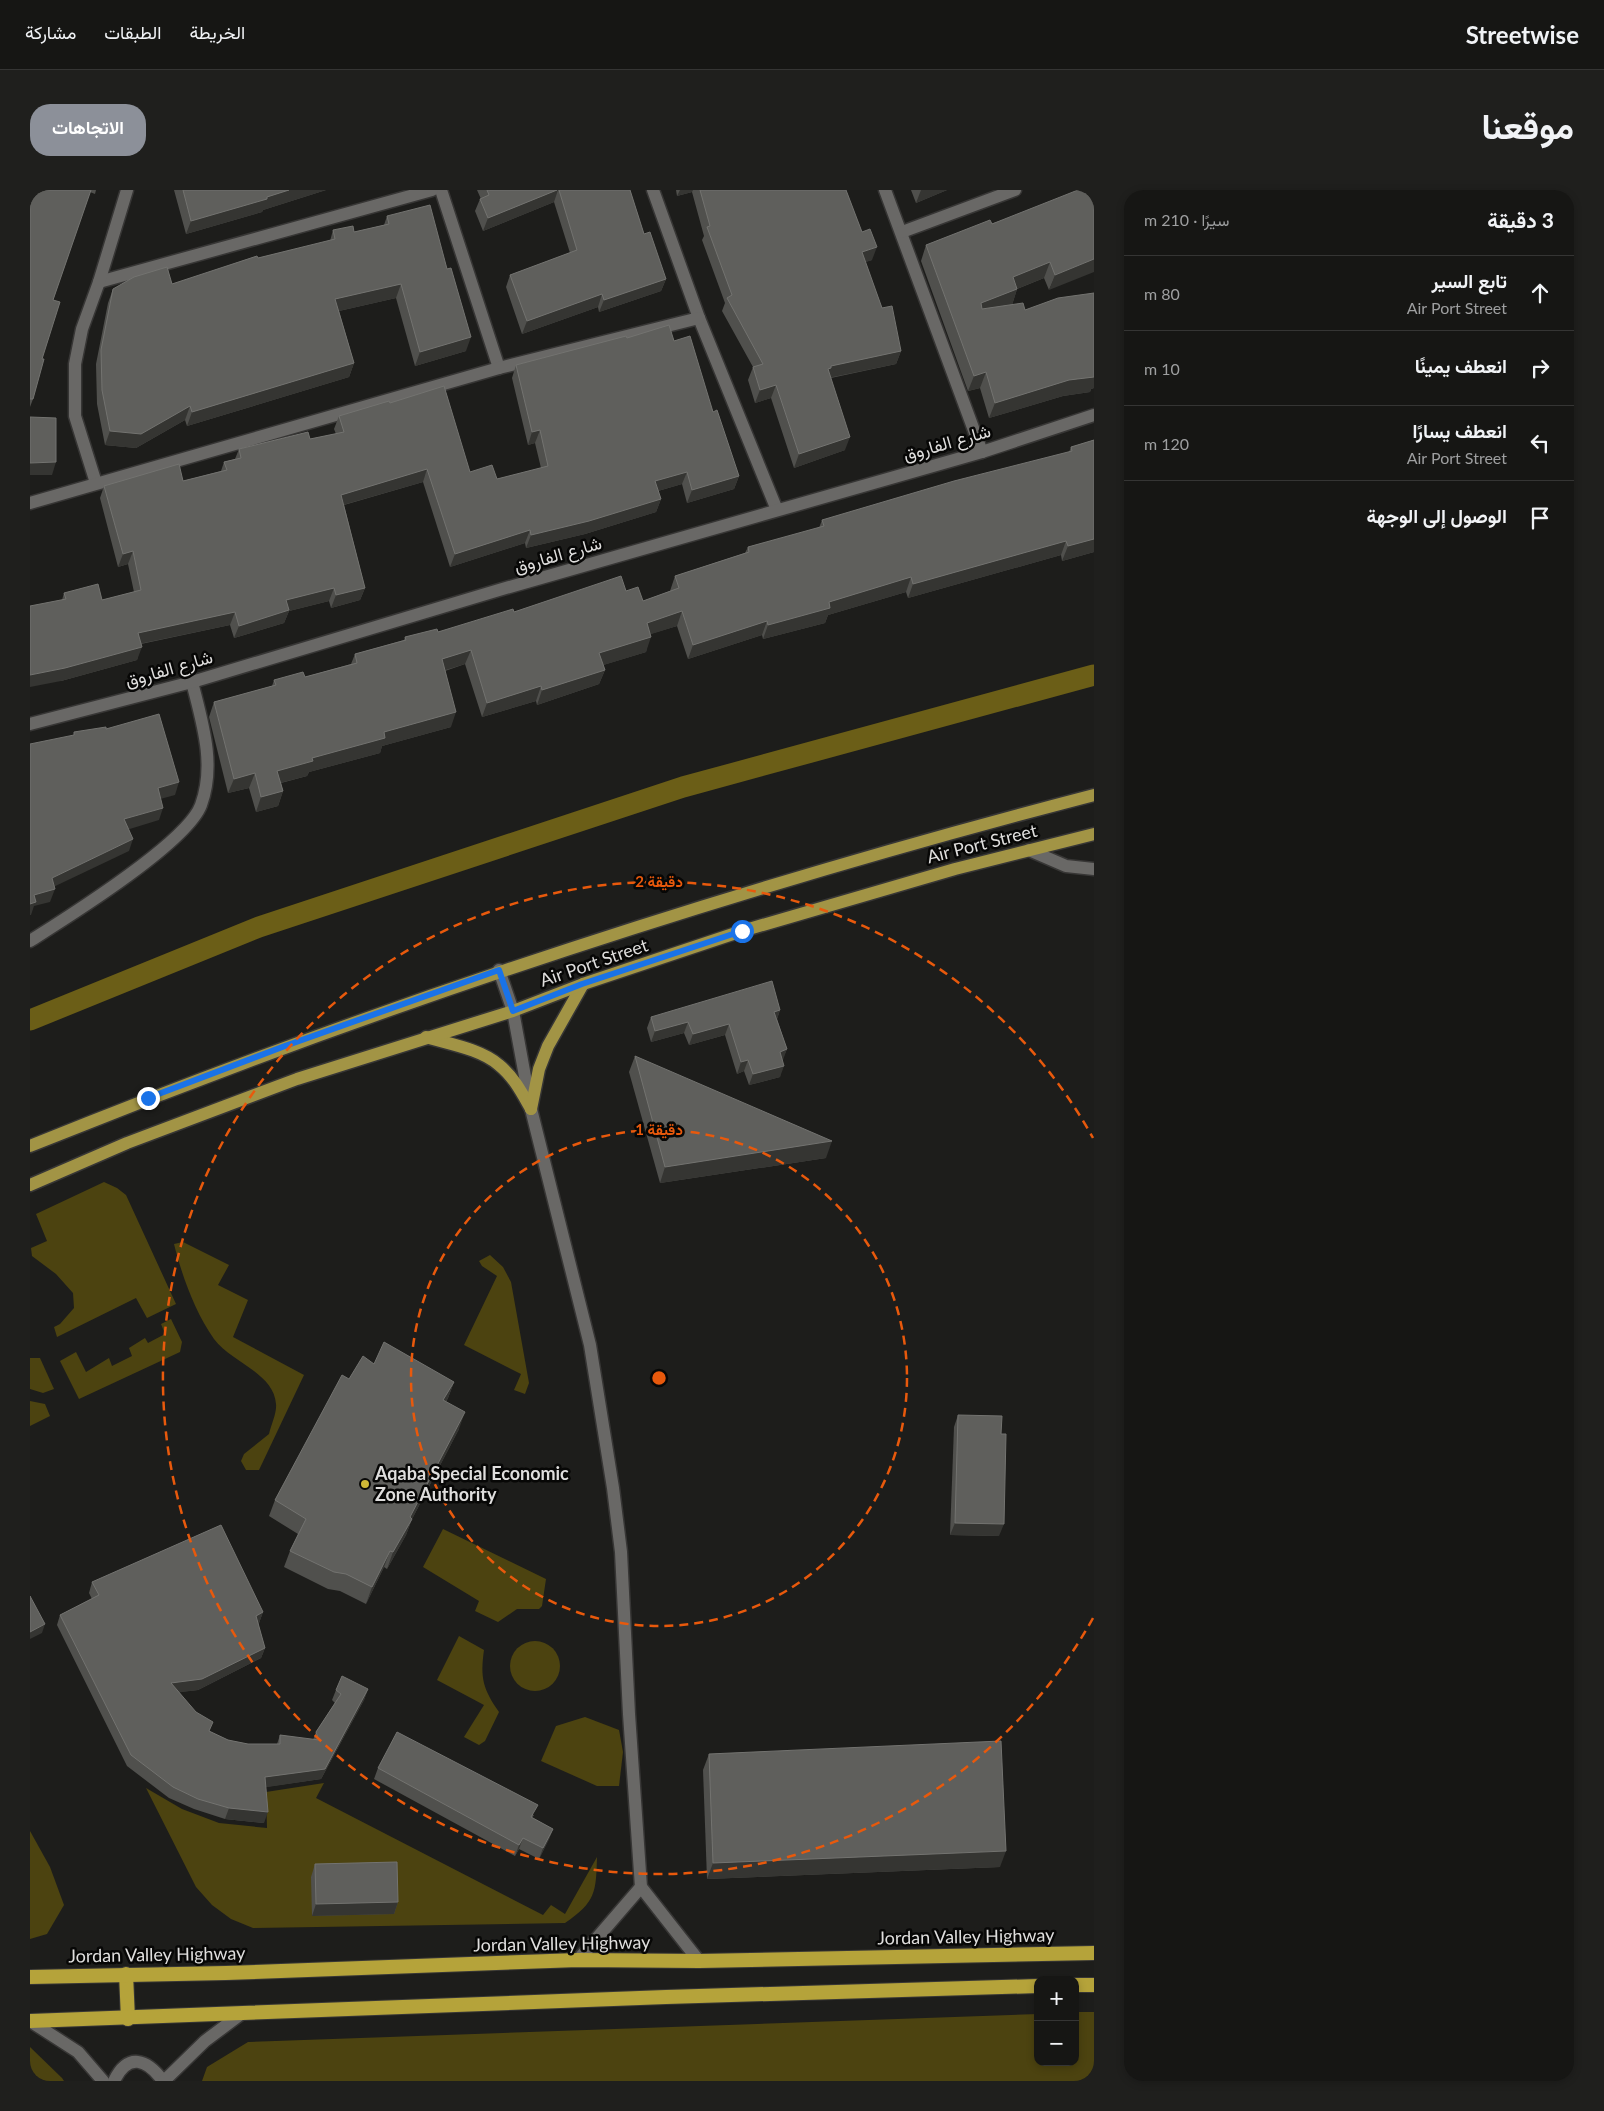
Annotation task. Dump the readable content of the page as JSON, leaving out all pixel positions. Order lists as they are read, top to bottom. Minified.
{"streets":{"highway":["Jordan Valley Highway"],"main road":["Air Port Street"],"street":["شارع الفاروق"]},"places":["Aqaba Special Economic Zone Authority"],"page":{"header":"Streetwise","nav":["الخريطة","الطبقات","مشاركة"],"title":"موقعنا","buttons":"الاتجاهات","heading":["3 دقيقة","سيرًا · 210 m"],"list":[["تابع السير","Air Port Street","80 m"],["انعطف يمينًا","10 m"],["انعطف يسارًا","Air Port Street","120 m"],"الوصول إلى الوجهة"],"map_buttons":["+","−"]},"rings":["2 دقيقة","1 دقيقة"]}
